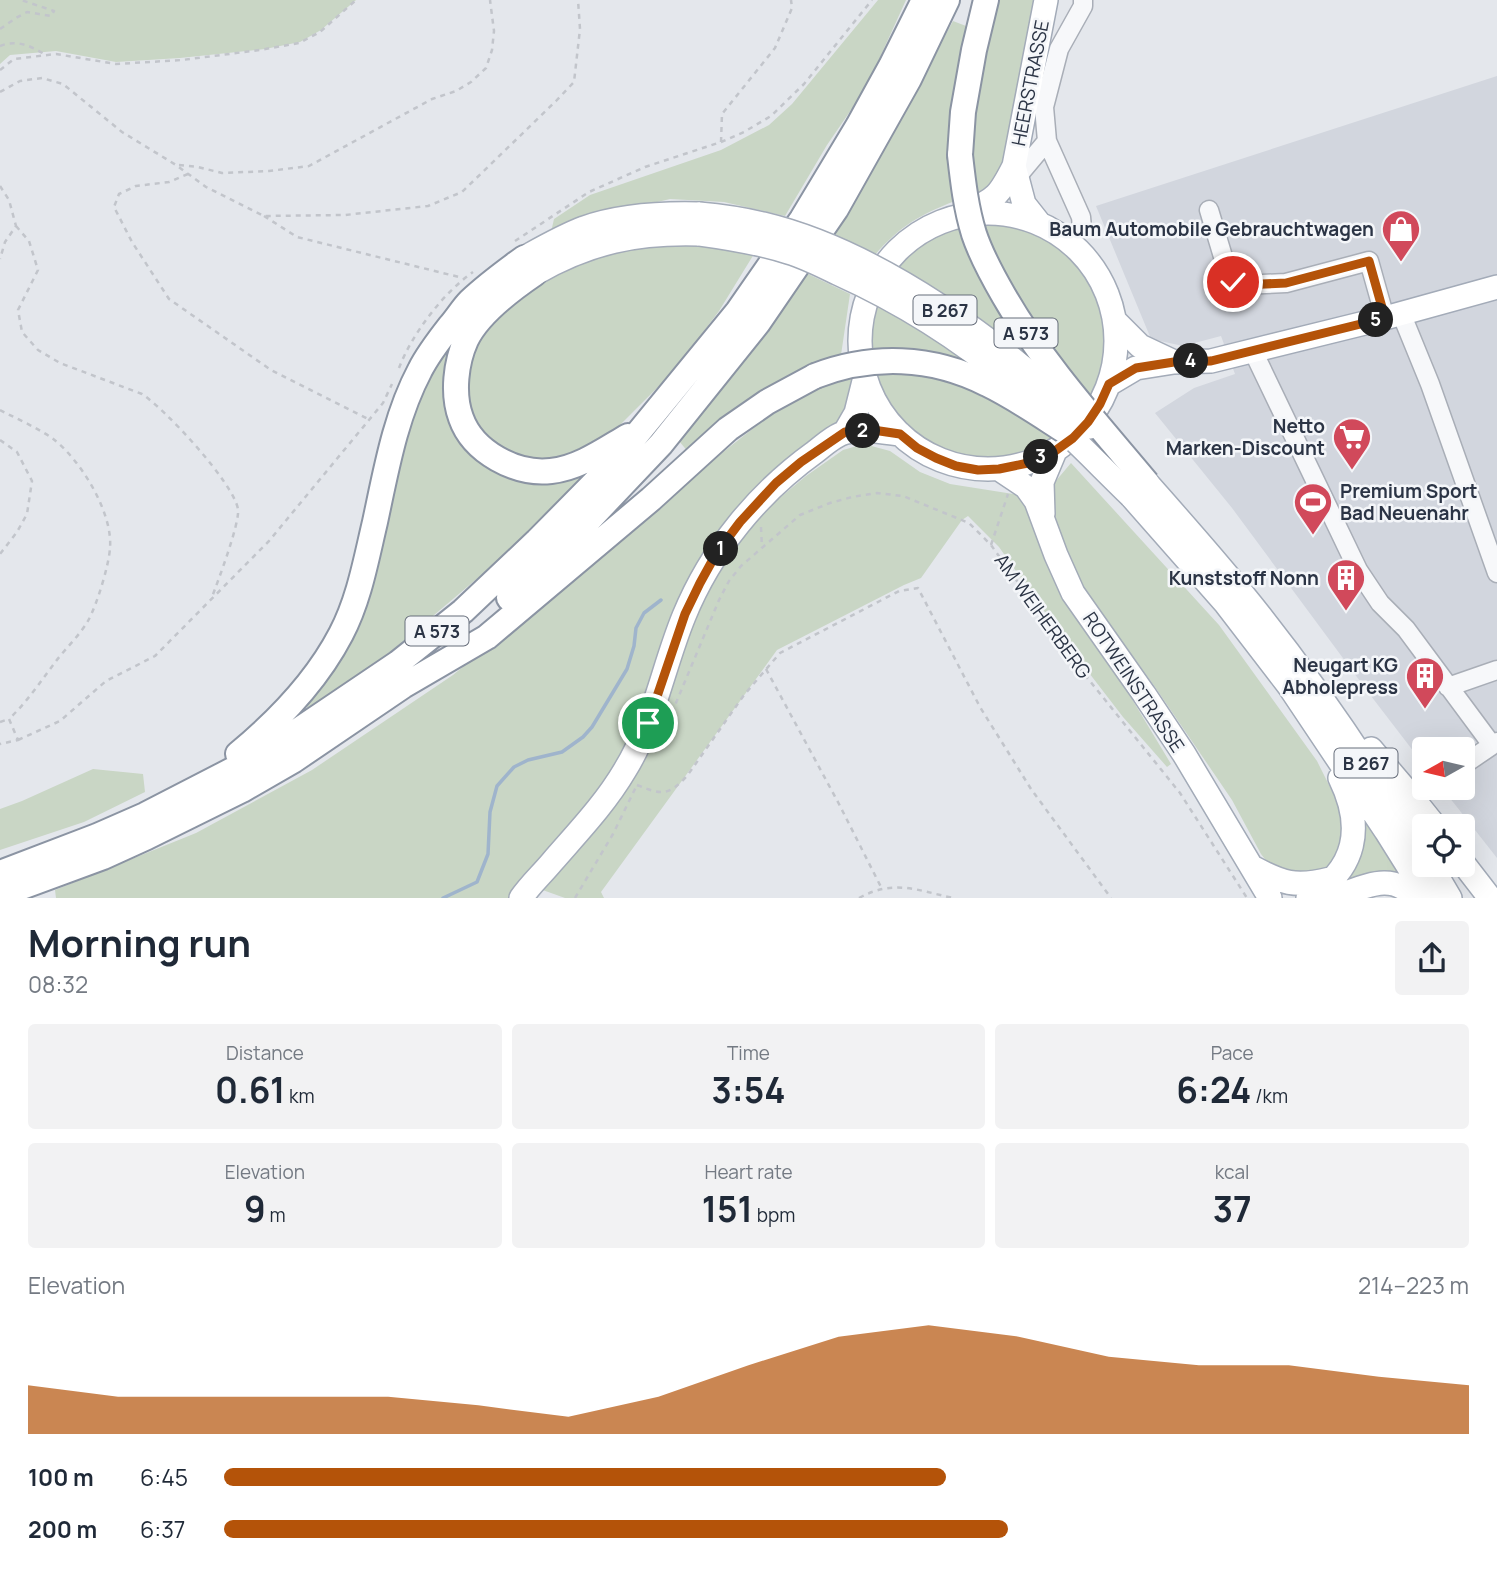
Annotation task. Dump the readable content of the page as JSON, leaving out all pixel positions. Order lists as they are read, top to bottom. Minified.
{"streets":{"highway":["A 573"],"main road":["HEERSTRASSE","B 267","ROTWEINSTRASSE"],"path":["AM WEIHERBERG"]},"crossings":[["B 267","A 573"],["B 267","ROTWEINSTRASSE"]],"places":{"shop":["Baum Automobile Gebrauchtwagen"],"supermarket":["Netto Marken-Discount"],"sports":["Premium Sport Bad Neuenahr"],"building":["Kunststoff Nonn","Neugart KG Abholepress"]},"north":"left","page":{"pins":["5","4","2","3","1"],"heading":["Morning run","08:32"],"stats":[["Distance","0.61 km"],["Time","3:54"],["Pace","6:24 /km"],["Elevation","9 m"],["Heart rate","151 bpm"],["kcal","37"]],"chart":["Elevation","214–223 m"],"list":[{"name":"100 m","note":"6:45"},{"name":"200 m","note":"6:37"}]}}
